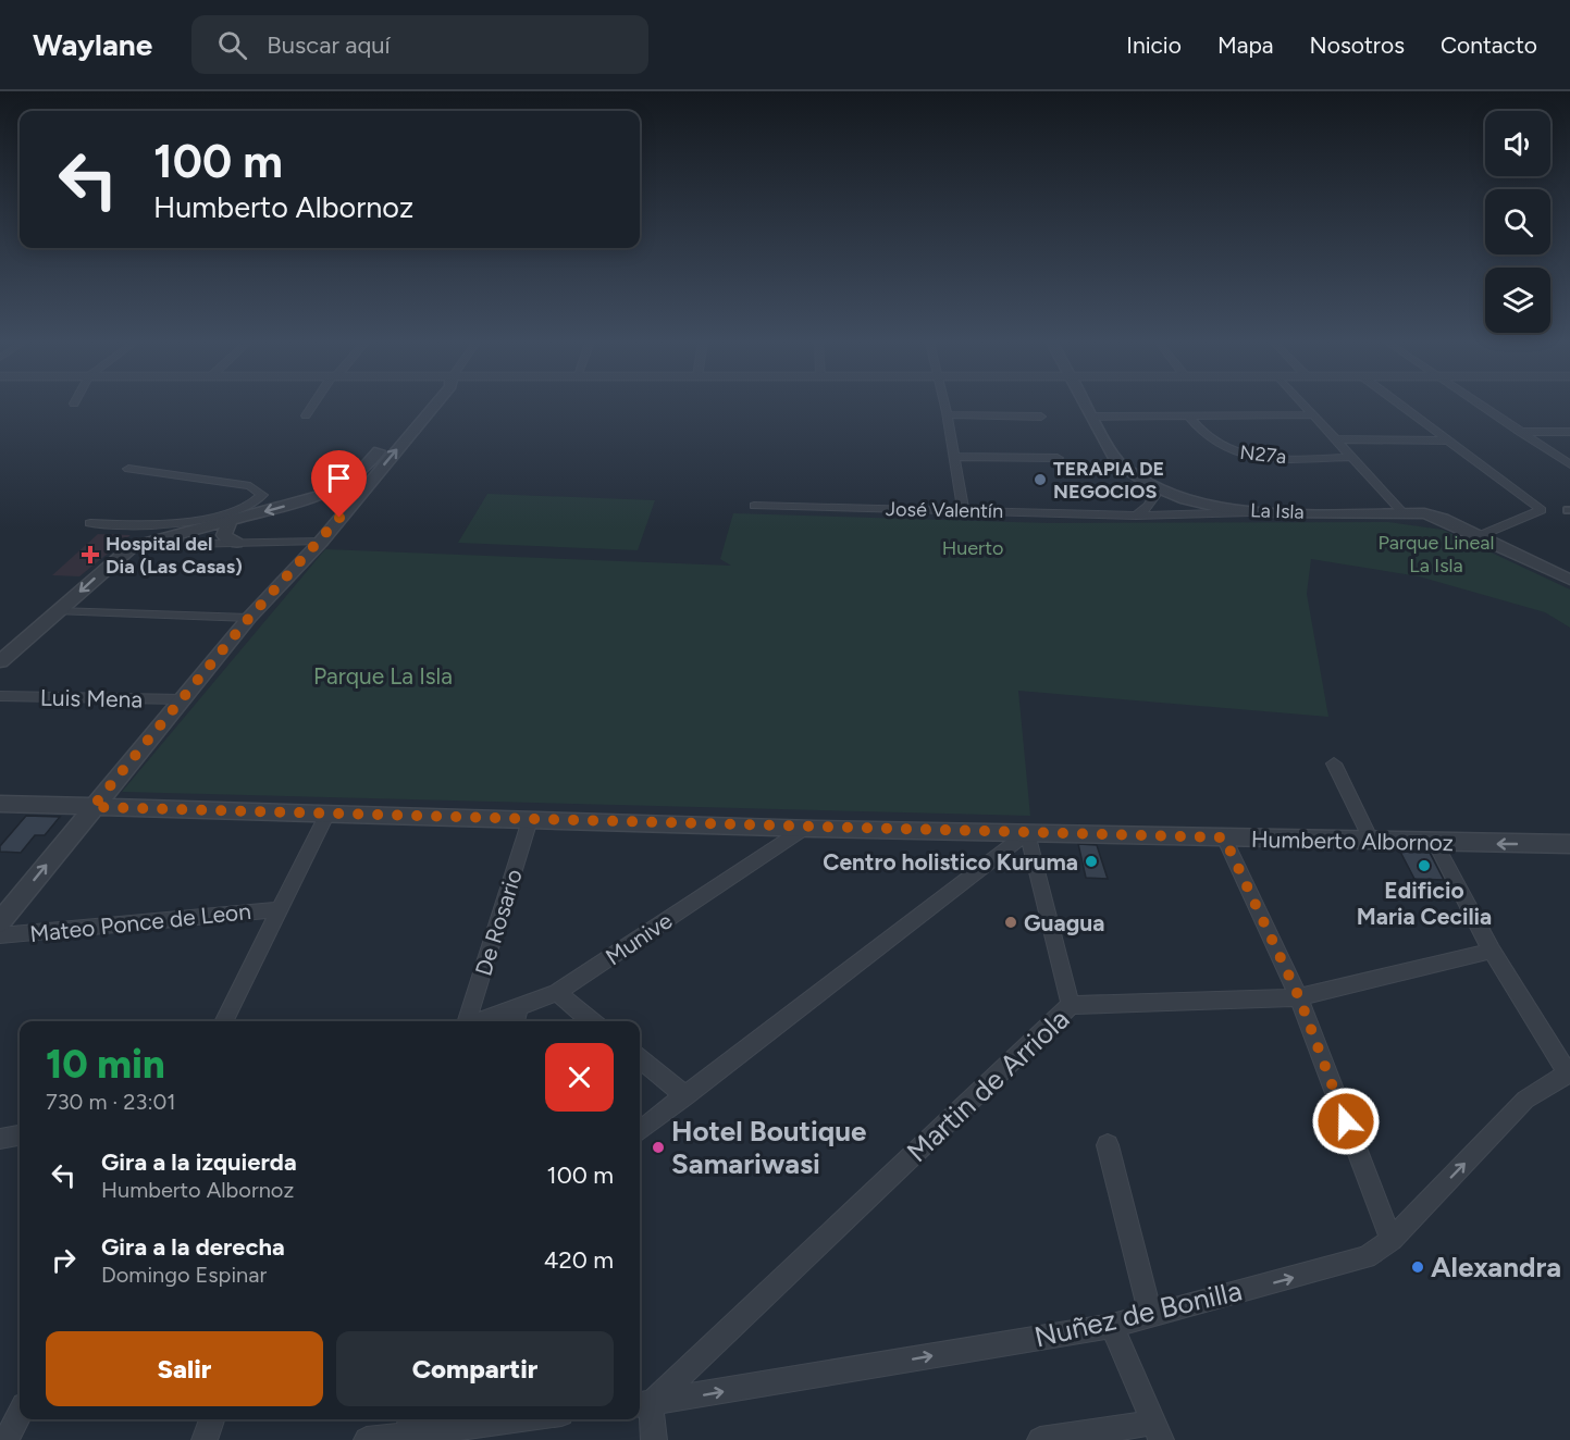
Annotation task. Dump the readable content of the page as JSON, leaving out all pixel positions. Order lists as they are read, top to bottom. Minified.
{"streets":{"street":["N27a","José Valentín","La Isla","Luis Mena","Humberto Albornoz","Mateo Ponce de Leon","De Rosario","Munive","Martin de Arriola","Nuñez de Bonilla"]},"crossings":[["José Valentín","La Isla"],["Humberto Albornoz","De Rosario"],["Humberto Albornoz","Munive"],["Martin de Arriola","Nuñez de Bonilla"]],"one_way":["Nuñez de Bonilla"],"parks":["Parque Lineal La Isla","Huerto","Parque La Isla"],"places":{"other":["TERAPIA DE NEGOCIOS","Centro holistico Kuruma","Edificio Maria Cecilia","Guagua","Hotel Boutique Samariwasi","Alexandra"],"health":["Hospital del Dia (Las Casas)"]},"page":{"header":"Waylane","search":"Buscar aquí","nav":["Inicio","Mapa","Nosotros","Contacto"],"turn":["100 m","Humberto Albornoz"],"heading":["10 min","730 m · 23:01"],"list":[{"name":"Gira a la izquierda","note":"Humberto Albornoz","value":"100 m"},{"name":"Gira a la derecha","note":"Domingo Espinar","value":"420 m"}],"buttons":["Salir","Compartir"]}}
